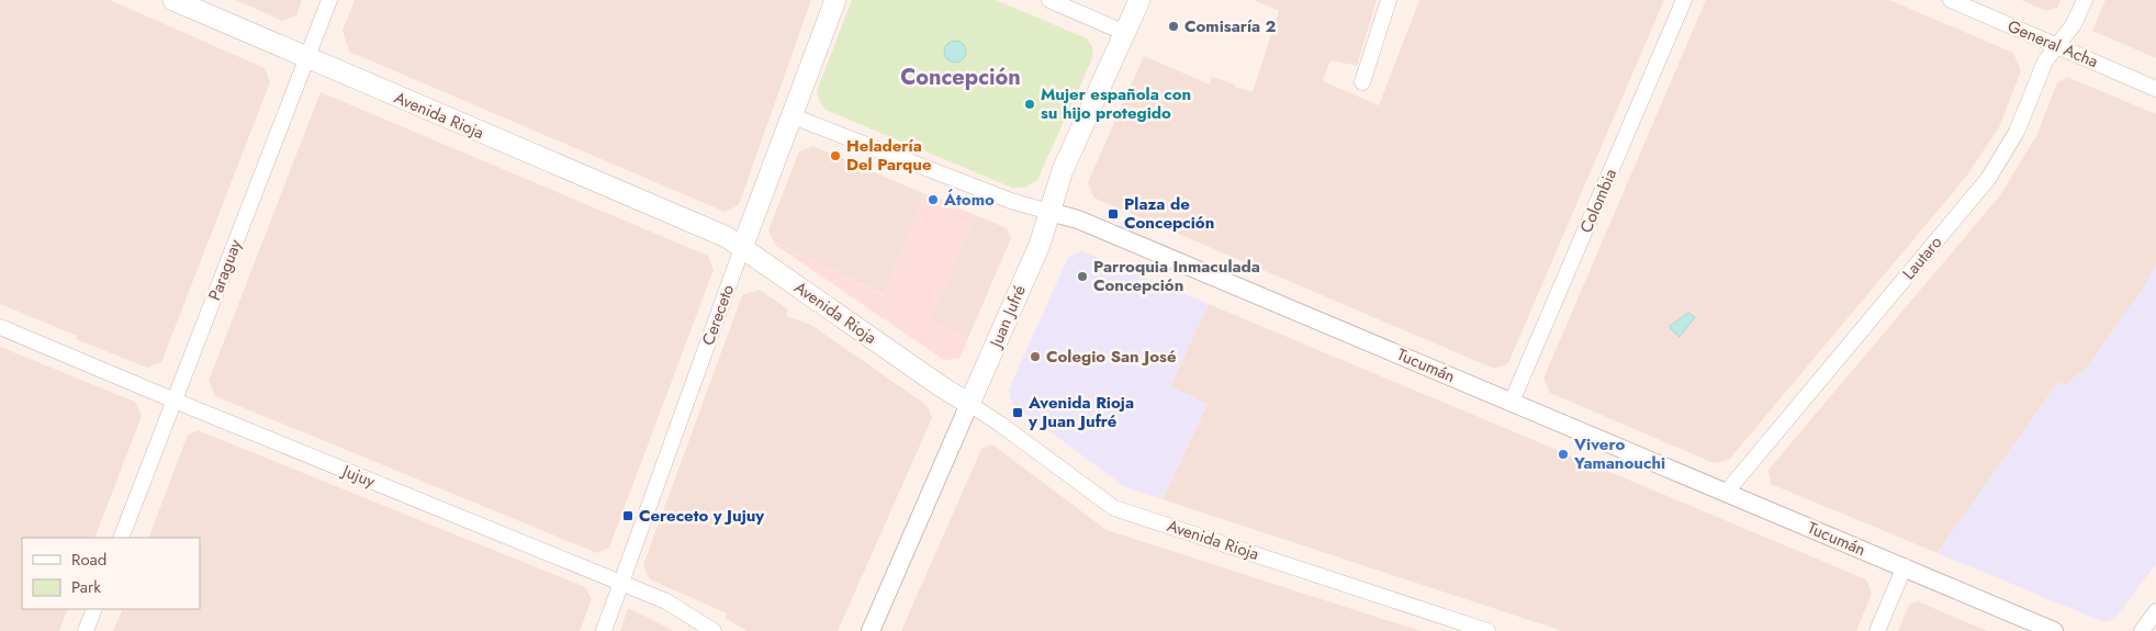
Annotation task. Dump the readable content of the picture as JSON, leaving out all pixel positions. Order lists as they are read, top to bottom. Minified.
{"streets":{"main road":["Avenida Rioja","Cereceto","Juan Jufré"],"street":["General Acha","Colombia","Lautaro","Paraguay","Tucumán","Jujuy"]},"crossings":[["General Acha","Lautaro"],["Avenida Rioja","Paraguay"],["Avenida Rioja","Cereceto"],["Avenida Rioja","Juan Jufré"],["Colombia","Tucumán"],["Lautaro","Tucumán"],["Paraguay","Jujuy"],["Cereceto","Tucumán"],["Cereceto","Jujuy"],["Juan Jufré","Tucumán"]],"districts":["Concepción"],"places":{"other":["Comisaría 2","Mujer española con su hijo protegido","Heladería Del Parque","Átomo","Parroquia Inmaculada Concepción","Colegio San José","Vivero Yamanouchi"],"transit":["Plaza de Concepción","Avenida Rioja y Juan Jufré","Cereceto y Jujuy"]},"legend":["Road","Park"]}
